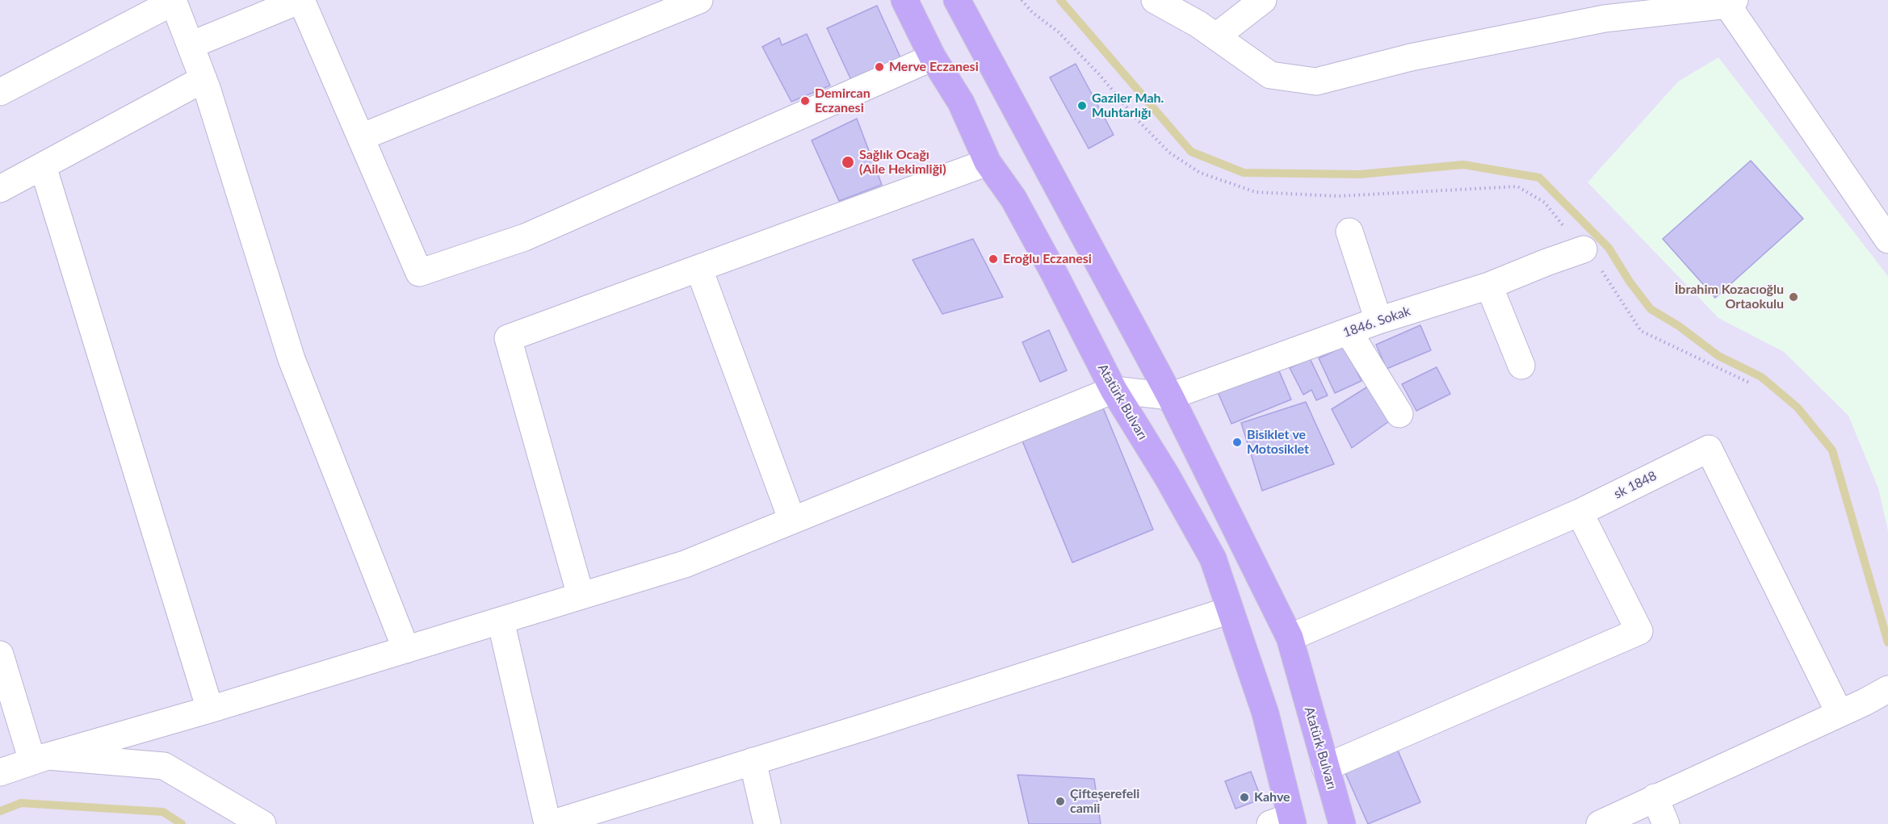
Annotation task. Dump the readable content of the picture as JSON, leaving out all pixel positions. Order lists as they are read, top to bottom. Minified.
{"streets":{"main road":["Atatürk Bulvarı"],"street":["1846. Sokak","sk 1848"]},"crossings":[["1846. Sokak","Atatürk Bulvarı"],["Atatürk Bulvarı","sk 1848"]],"places":["Merve Eczanesi","Demircan Eczanesi","Gaziler Mah. Muhtarlığı","Sağlık Ocağı (Aile Hekimliği)","Eroğlu Eczanesi","İbrahim Kozacıoğlu Ortaokulu","Bisiklet ve Motosiklet","Kahve","Çifteşerefeli camii"]}
